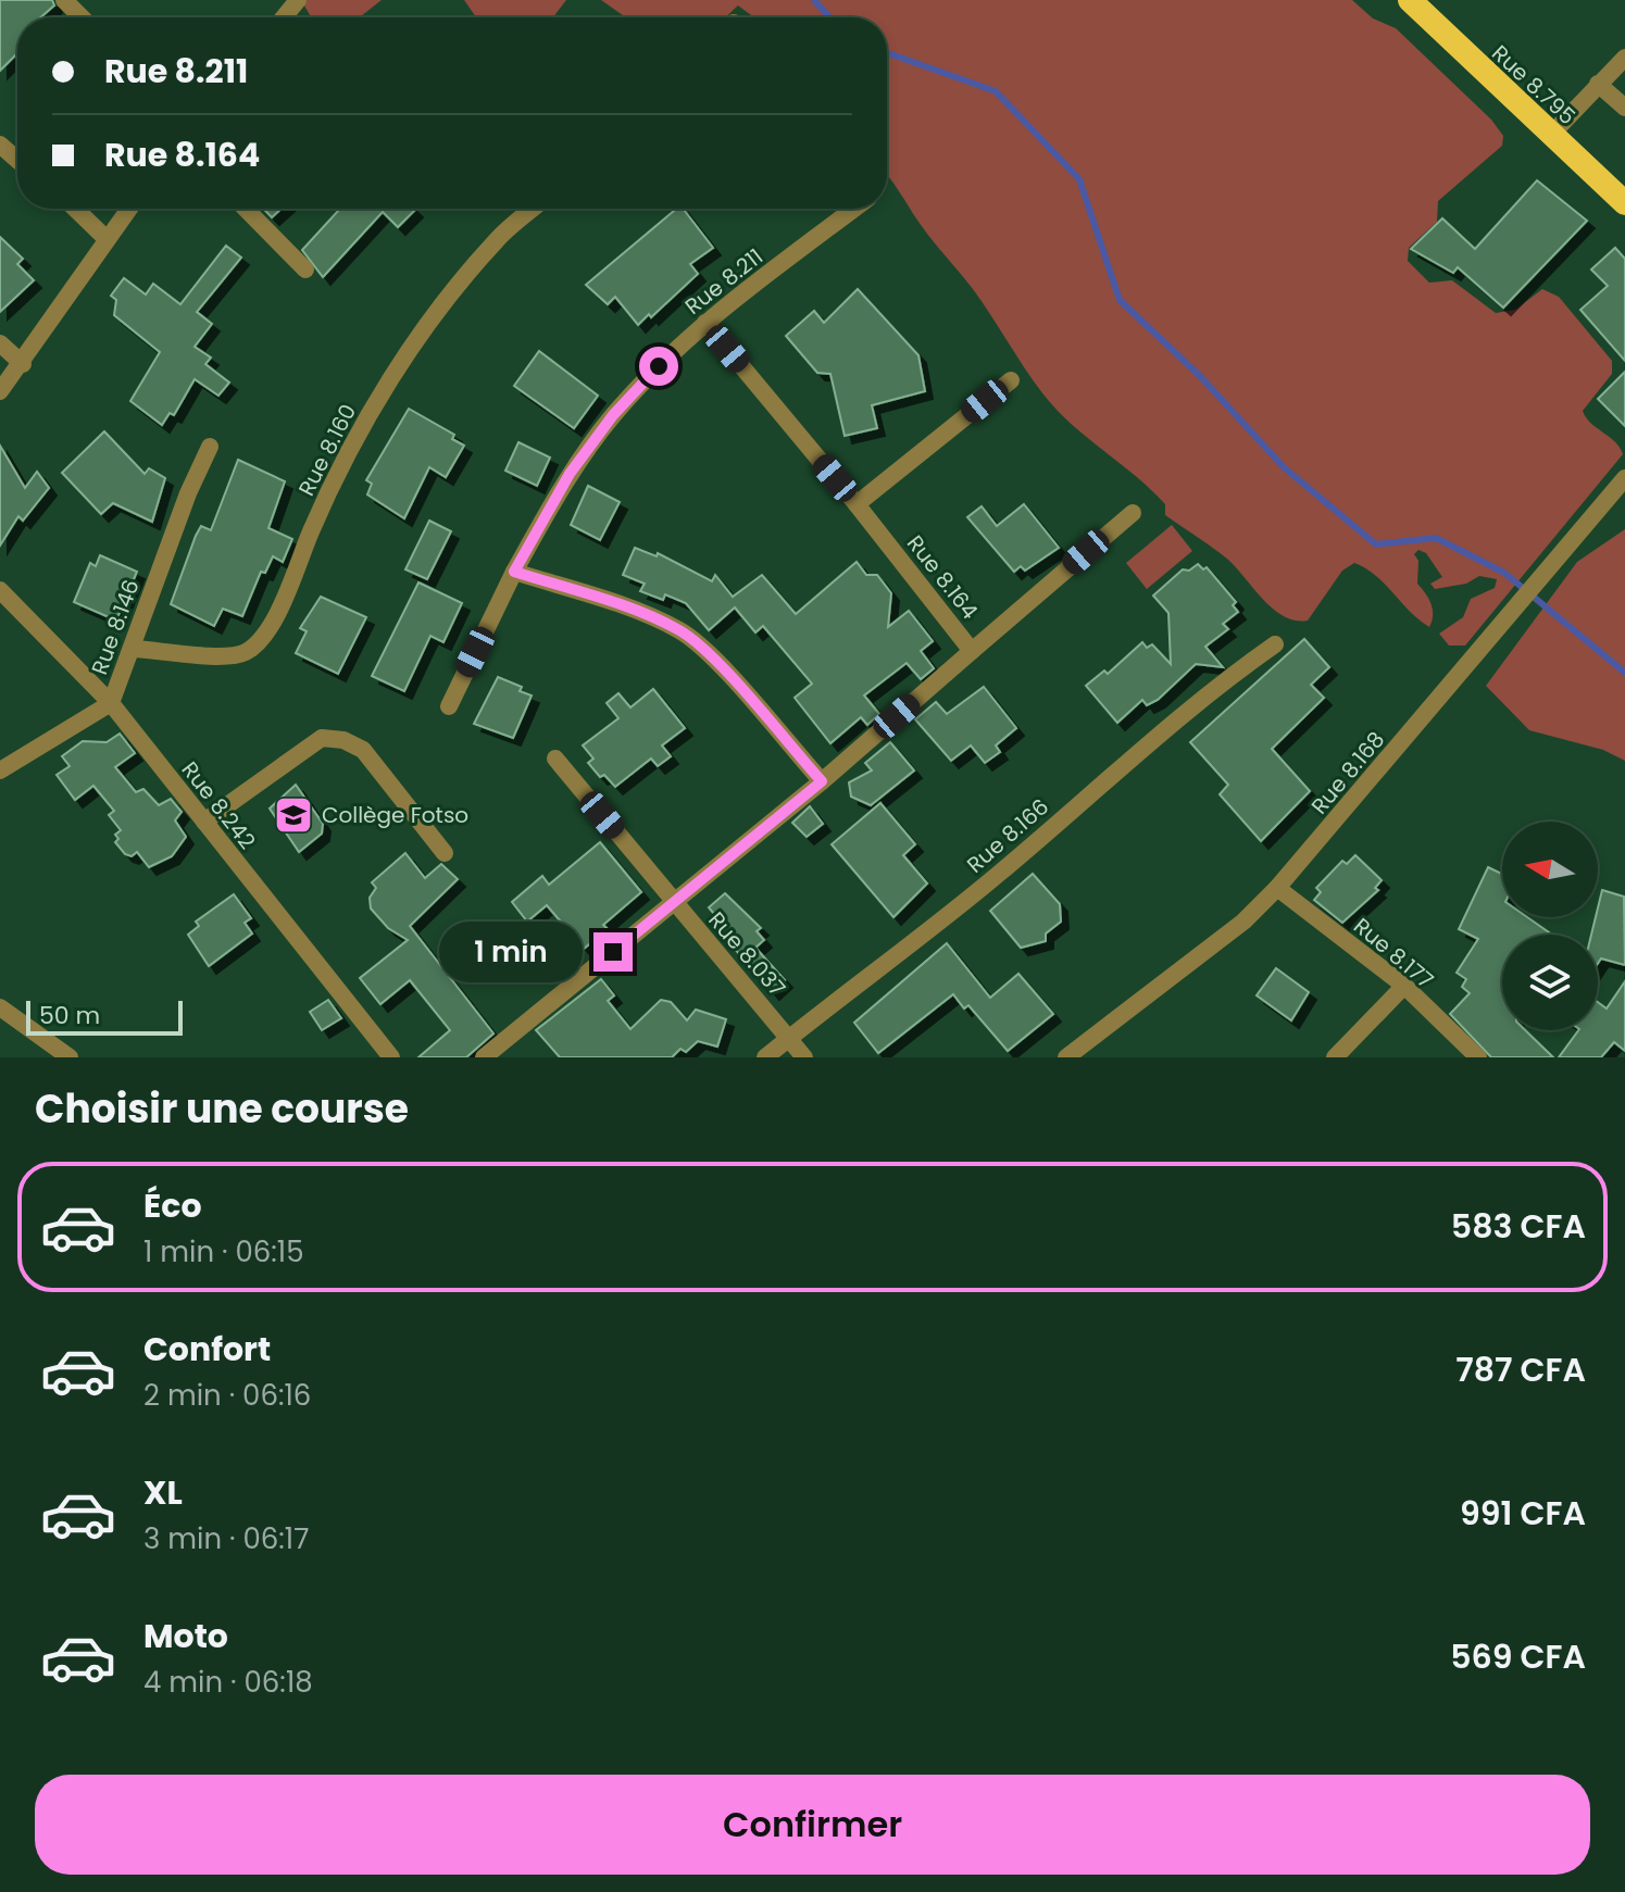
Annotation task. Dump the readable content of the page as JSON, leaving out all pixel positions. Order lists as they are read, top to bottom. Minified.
{"streets":{"highway":["Rue 8.795"],"street":["Rue 8.211","Rue 8.160","Rue 8.164","Rue 8.146","Rue 8.168","Rue 8.242","Rue 8.166","Rue 8.177","Rue 8.037"]},"crossings":[["Rue 8.211","Rue 8.164"],["Rue 8.160","Rue 8.146"],["Rue 8.164","Rue 8.037"],["Rue 8.146","Rue 8.242"],["Rue 8.168","Rue 8.177"],["Rue 8.166","Rue 8.037"]],"places":{"school or university":["Collège Fotso"]},"scale_bar":"50 m","north":"left","page":{"banner":["Rue 8.211","Rue 8.164"],"bubble":"1 min","scale":"50 m","heading":"Choisir une course","list":[{"name":"Éco","note":"1 min · 06:15","value":"583 CFA"},{"name":"Confort","note":"2 min · 06:16","value":"787 CFA"},{"name":"XL","note":"3 min · 06:17","value":"991 CFA"},{"name":"Moto","note":"4 min · 06:18","value":"569 CFA"}],"buttons":"Confirmer"}}
